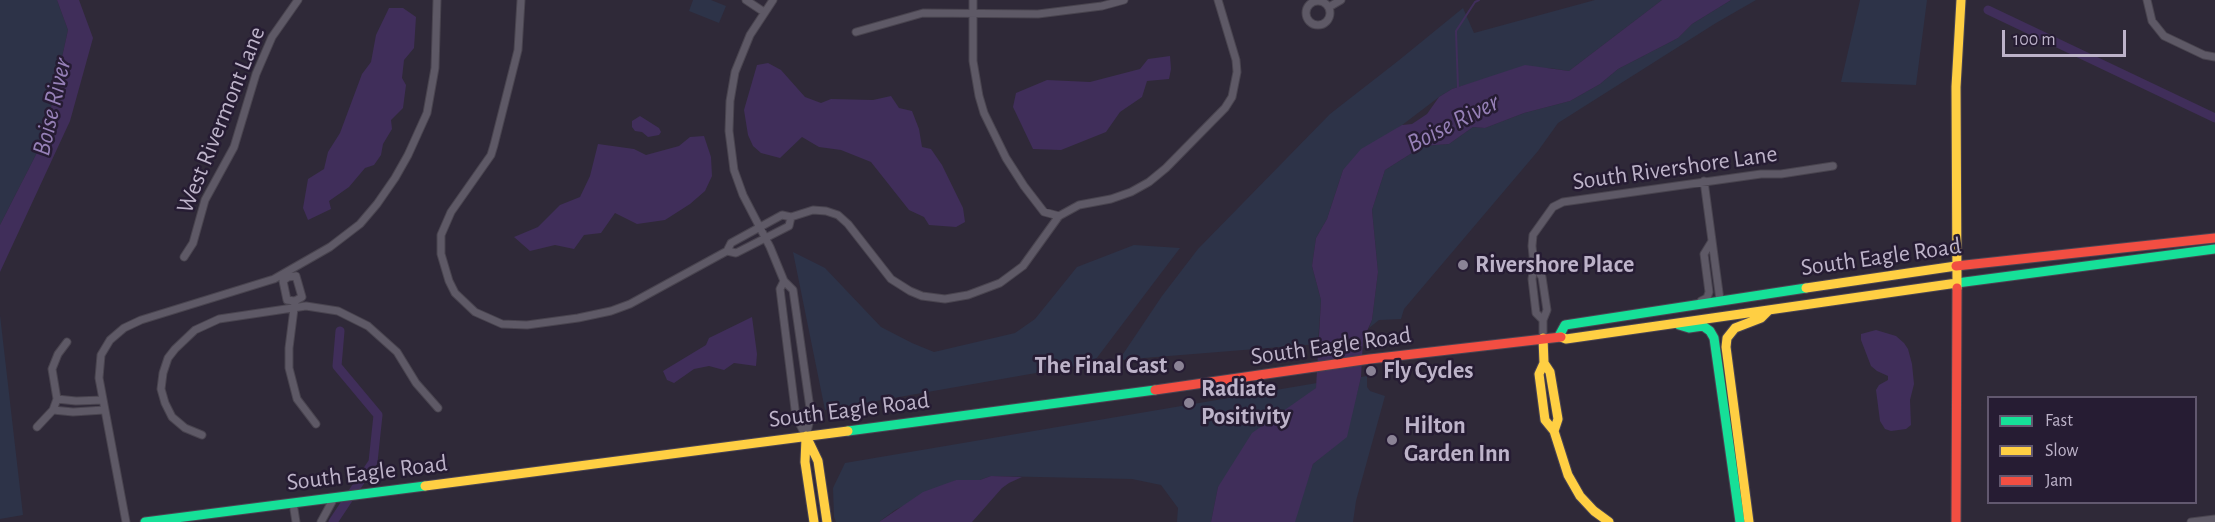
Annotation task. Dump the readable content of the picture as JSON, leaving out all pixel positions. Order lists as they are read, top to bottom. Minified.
{"streets":{"main road":["South Eagle Road"],"street":["West Rivermont Lane","South Rivershore Lane"]},"crossings":[["South Rivershore Lane","South Eagle Road"]],"water":["Boise River"],"places":["Rivershore Place","The Final Cast","Fly Cycles","Radiate Positivity","Hilton Garden Inn"],"legend":["Fast","Slow","Jam"],"scale_bar":"100 m"}
